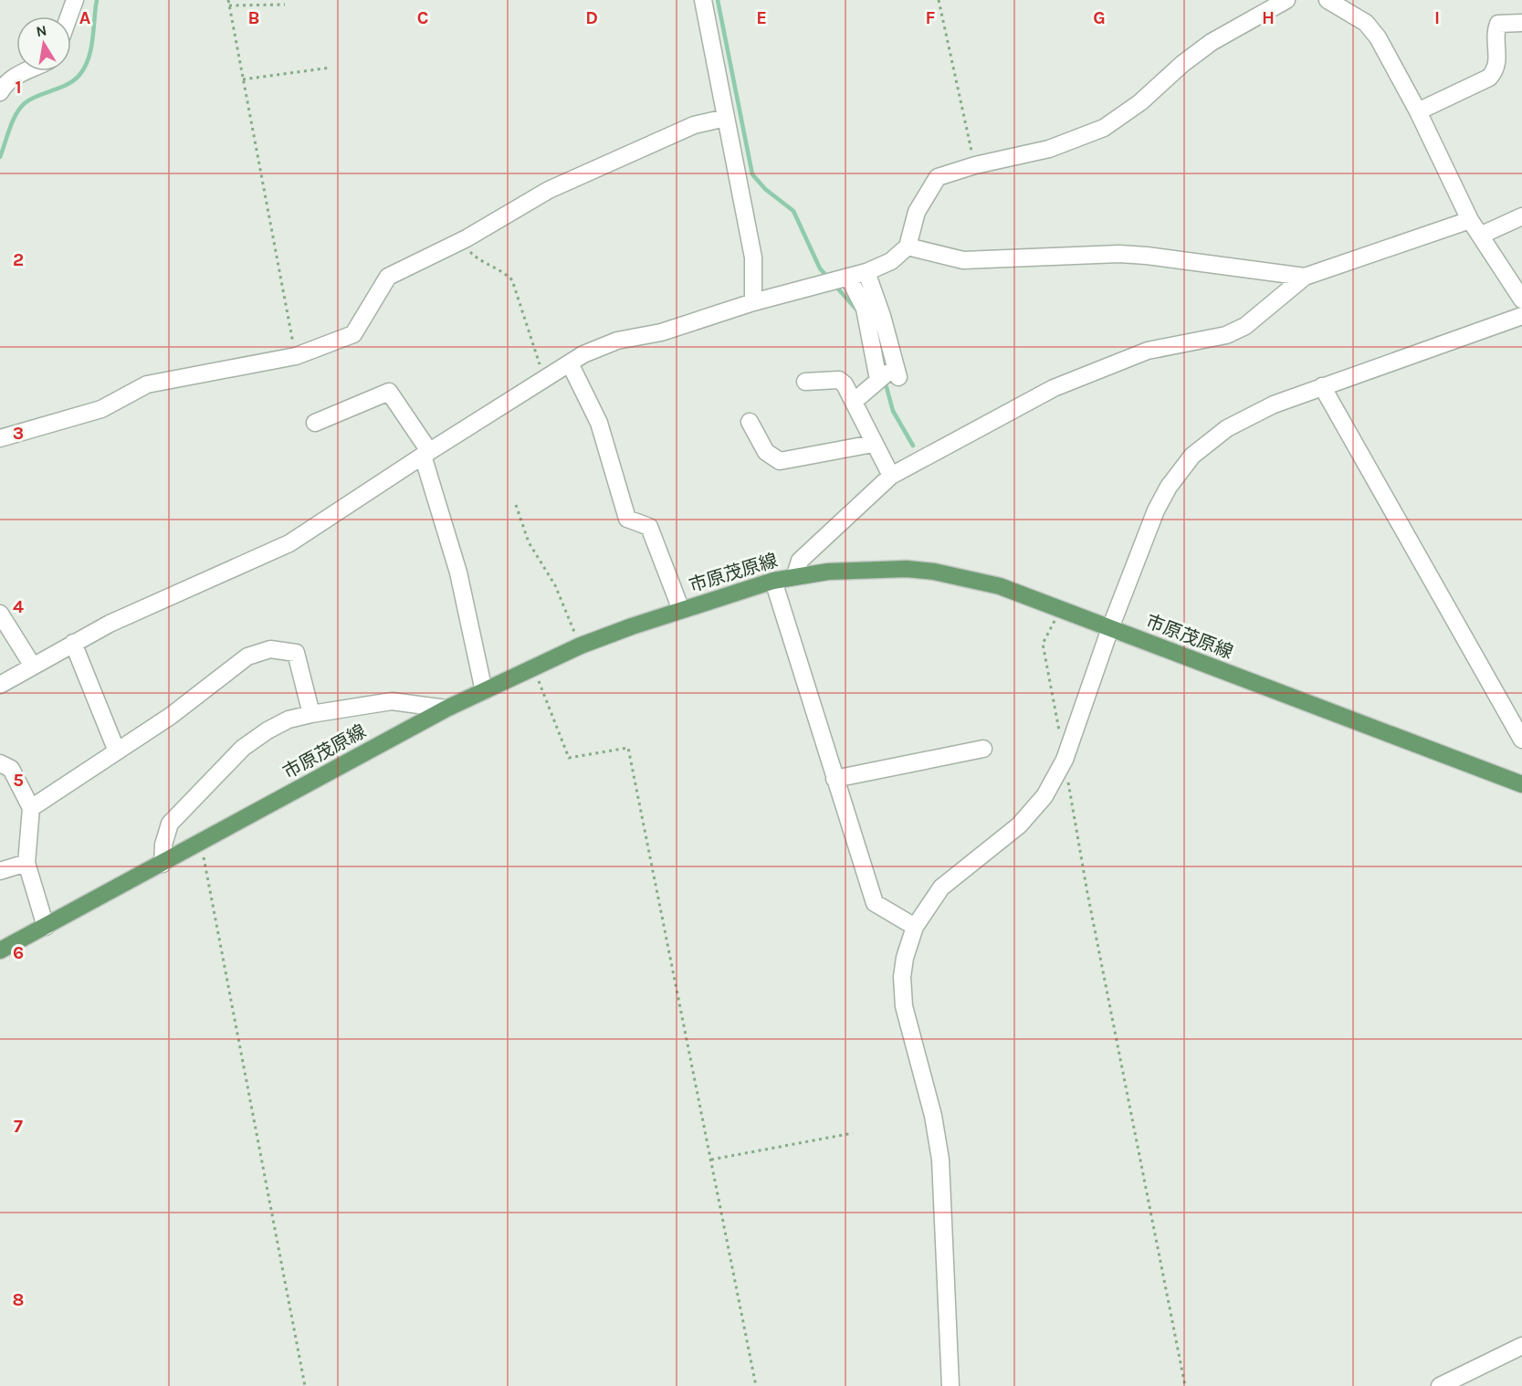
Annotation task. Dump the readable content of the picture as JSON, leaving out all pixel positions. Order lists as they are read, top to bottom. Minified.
{"streets":{"main road":["市原茂原線"]},"north":"top","grid":{"columns":["A","B","C","D","E","F","G","H","I"],"rows":["1","2","3","4","5","6","7","8"]}}
